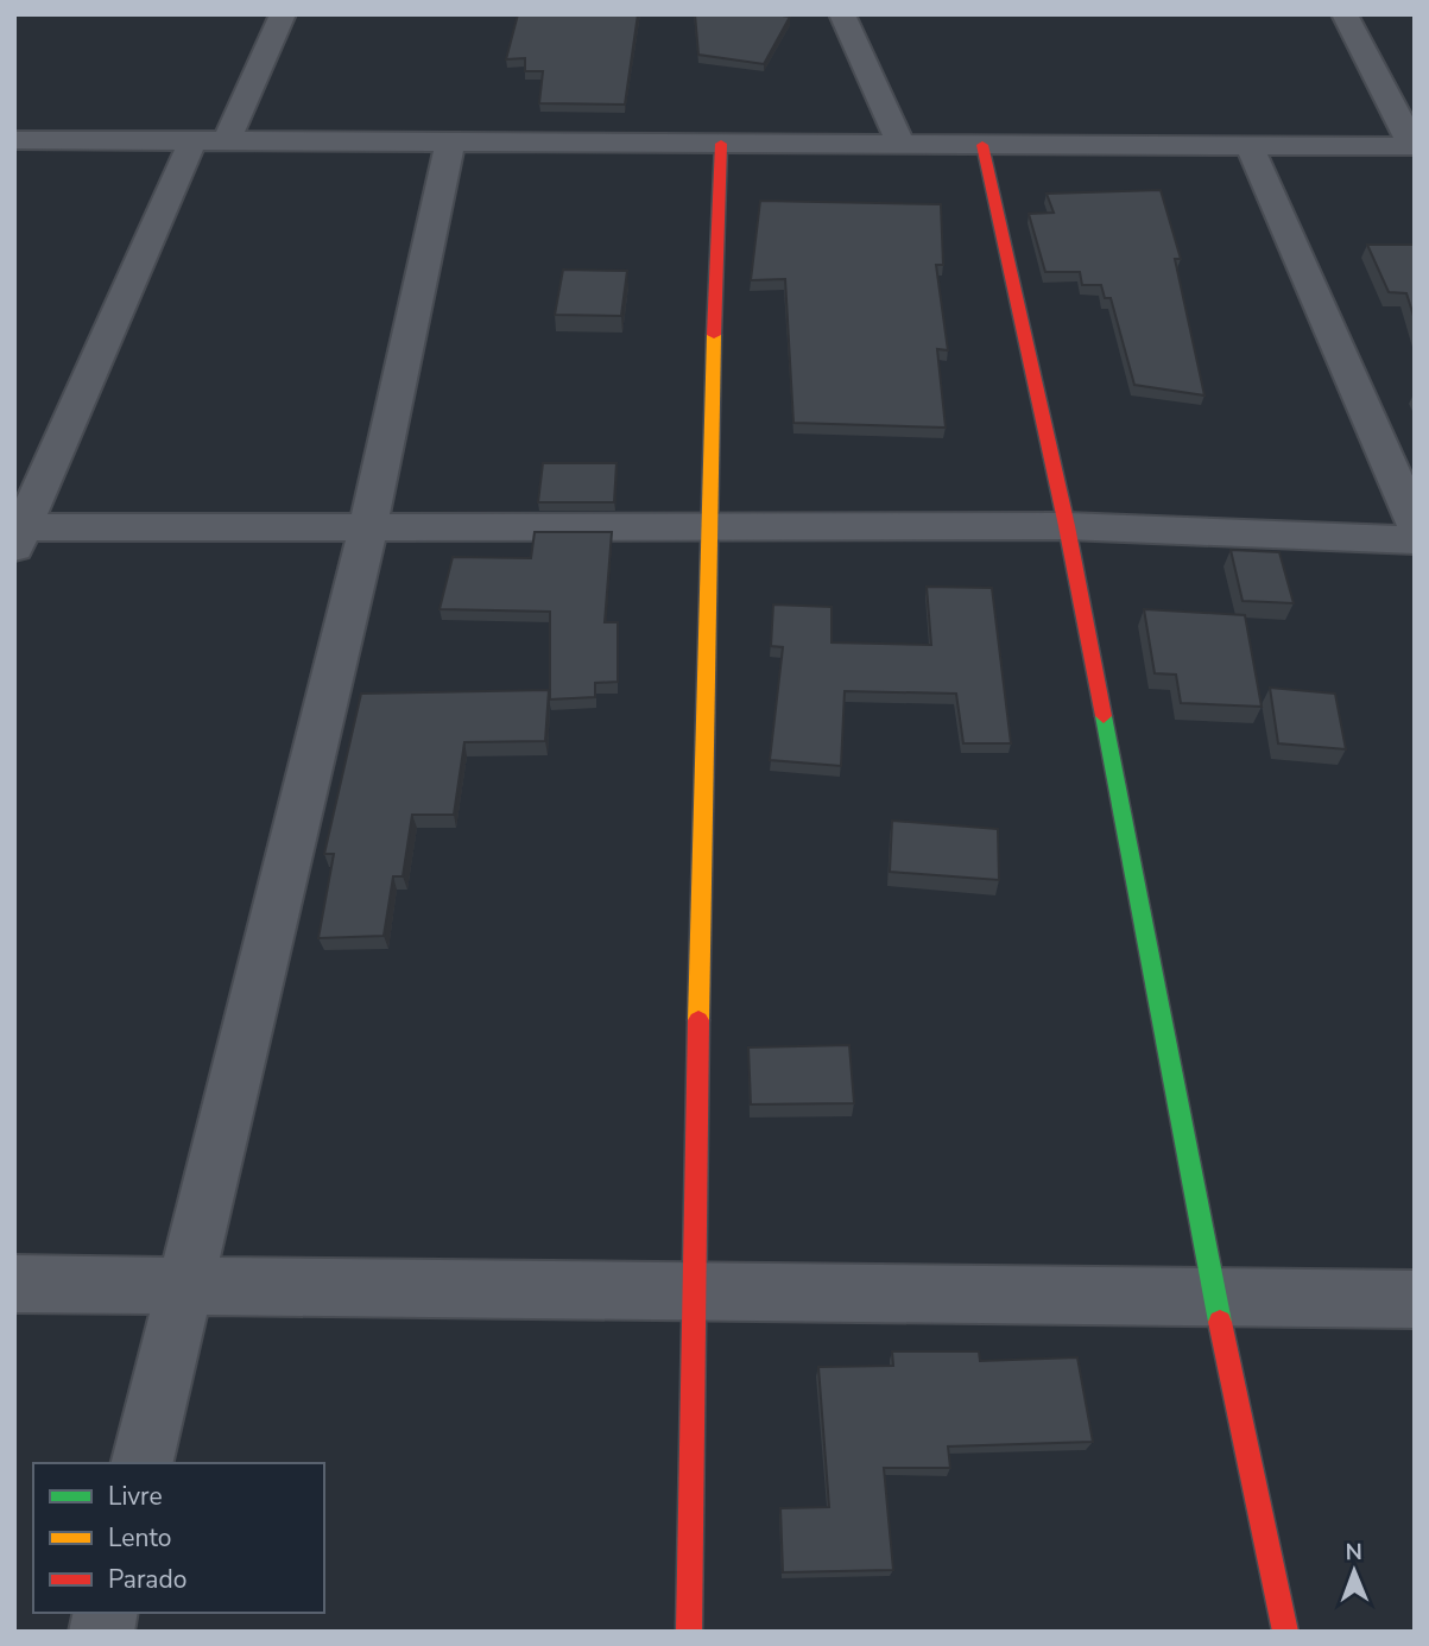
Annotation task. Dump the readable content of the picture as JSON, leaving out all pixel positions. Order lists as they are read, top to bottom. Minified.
{"legend":["Livre","Lento","Parado"],"north":"top"}
